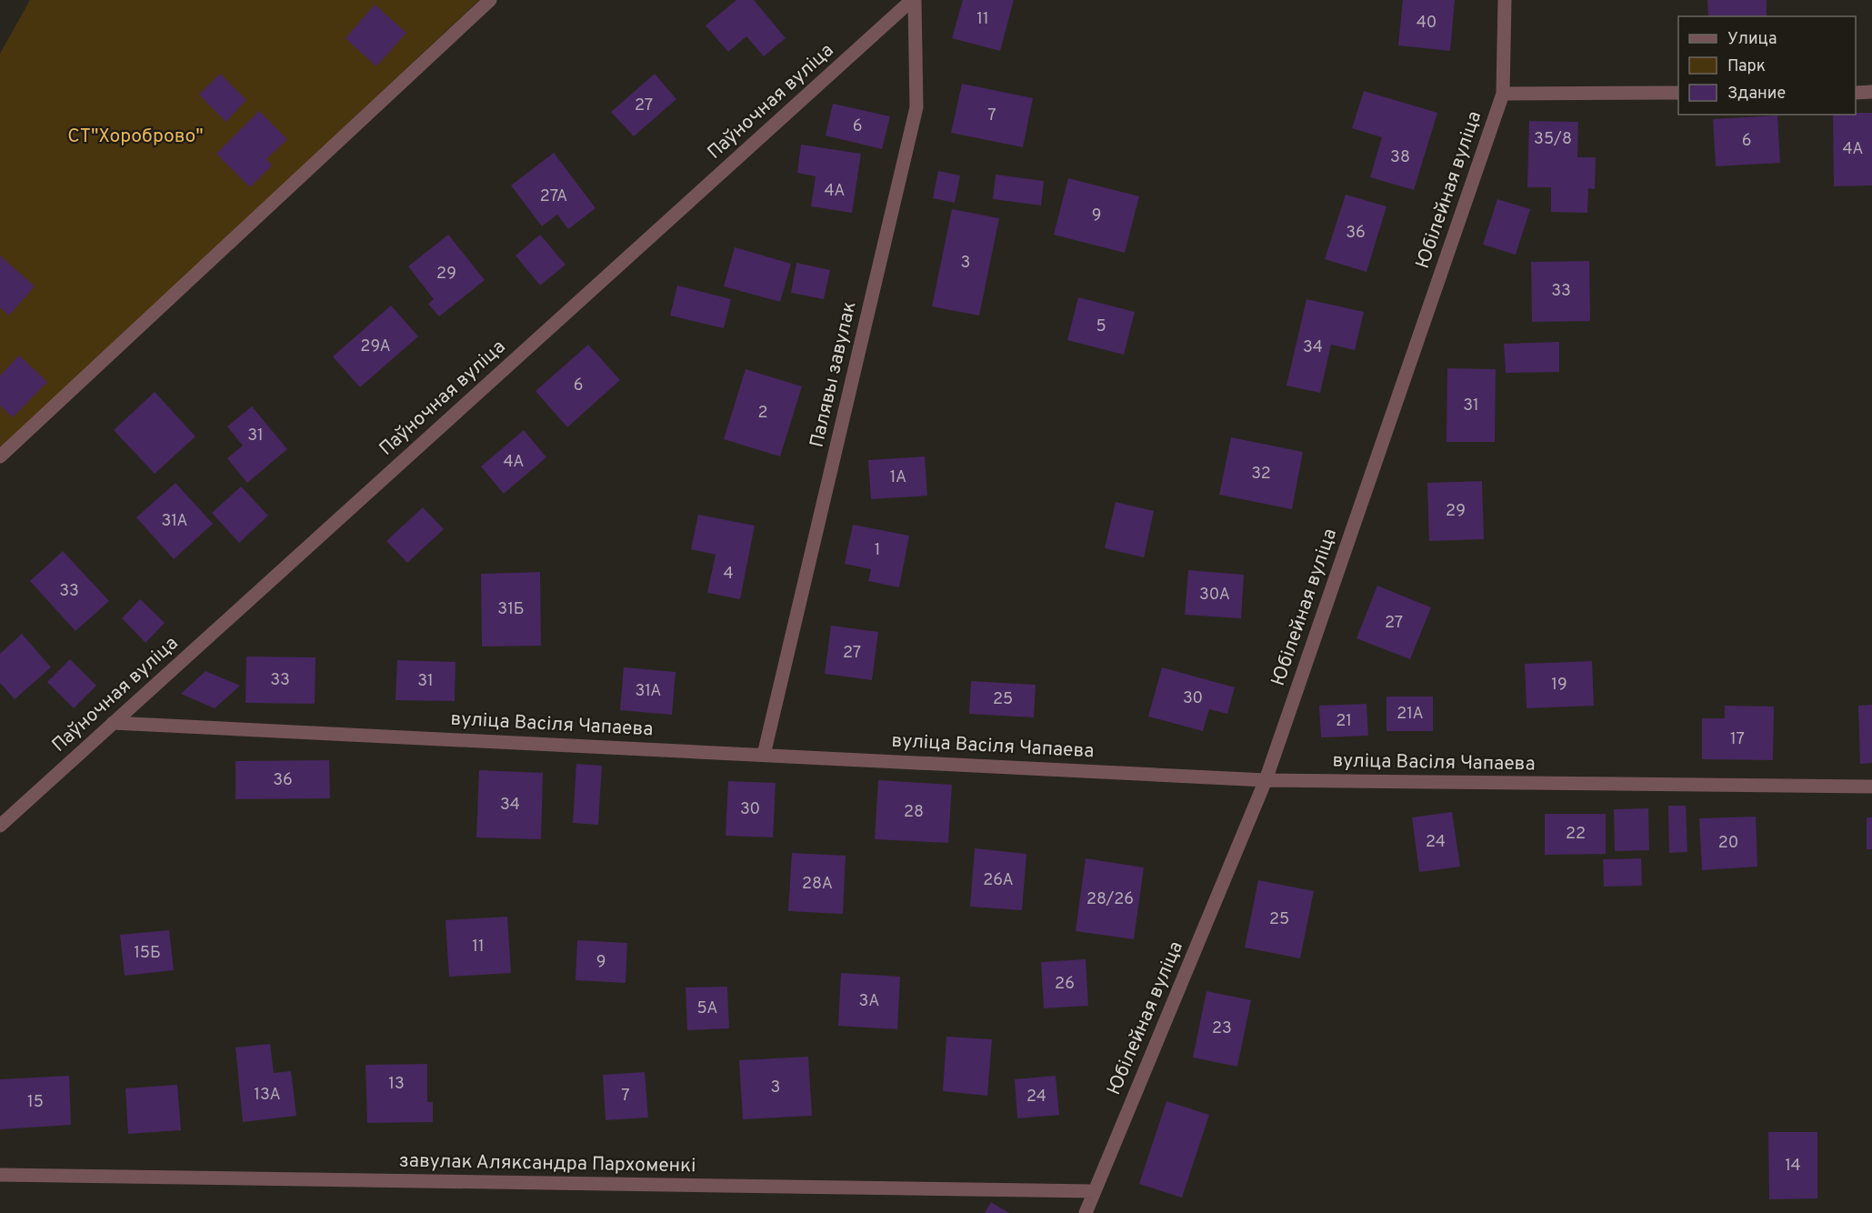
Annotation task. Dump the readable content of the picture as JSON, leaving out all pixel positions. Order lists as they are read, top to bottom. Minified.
{"streets":{"street":["Паўночная вуліца","Юбілейная вуліца","Палявы завулак","вуліца Васіля Чапаева","завулак Аляксандра Пархоменкі"]},"crossings":[["Паўночная вуліца","Палявы завулак"],["Паўночная вуліца","вуліца Васіля Чапаева"],["Юбілейная вуліца","вуліца Васіля Чапаева"],["Юбілейная вуліца","завулак Аляксандра Пархоменкі"],["Палявы завулак","вуліца Васіля Чапаева"]],"parks":["СТ\"Хороброво\""],"house_numbers":["11","40","27","7","6","35/8","6","4А","38","4А","27А","9","36","3","29","33","5","29А","34","6","31","2","31","4А","32","1А","29","31А","1","4","33","30А","31Б","27","27","33","31","19","31А","30","25","21А","21","17","36","34","30","28","22","24","20","26А","28А","28/26","25","11","15Б","9","26","3А","5А","23","13","3","13А","7","24","15","14"],"legend":["Улица","Парк","Здание"]}
